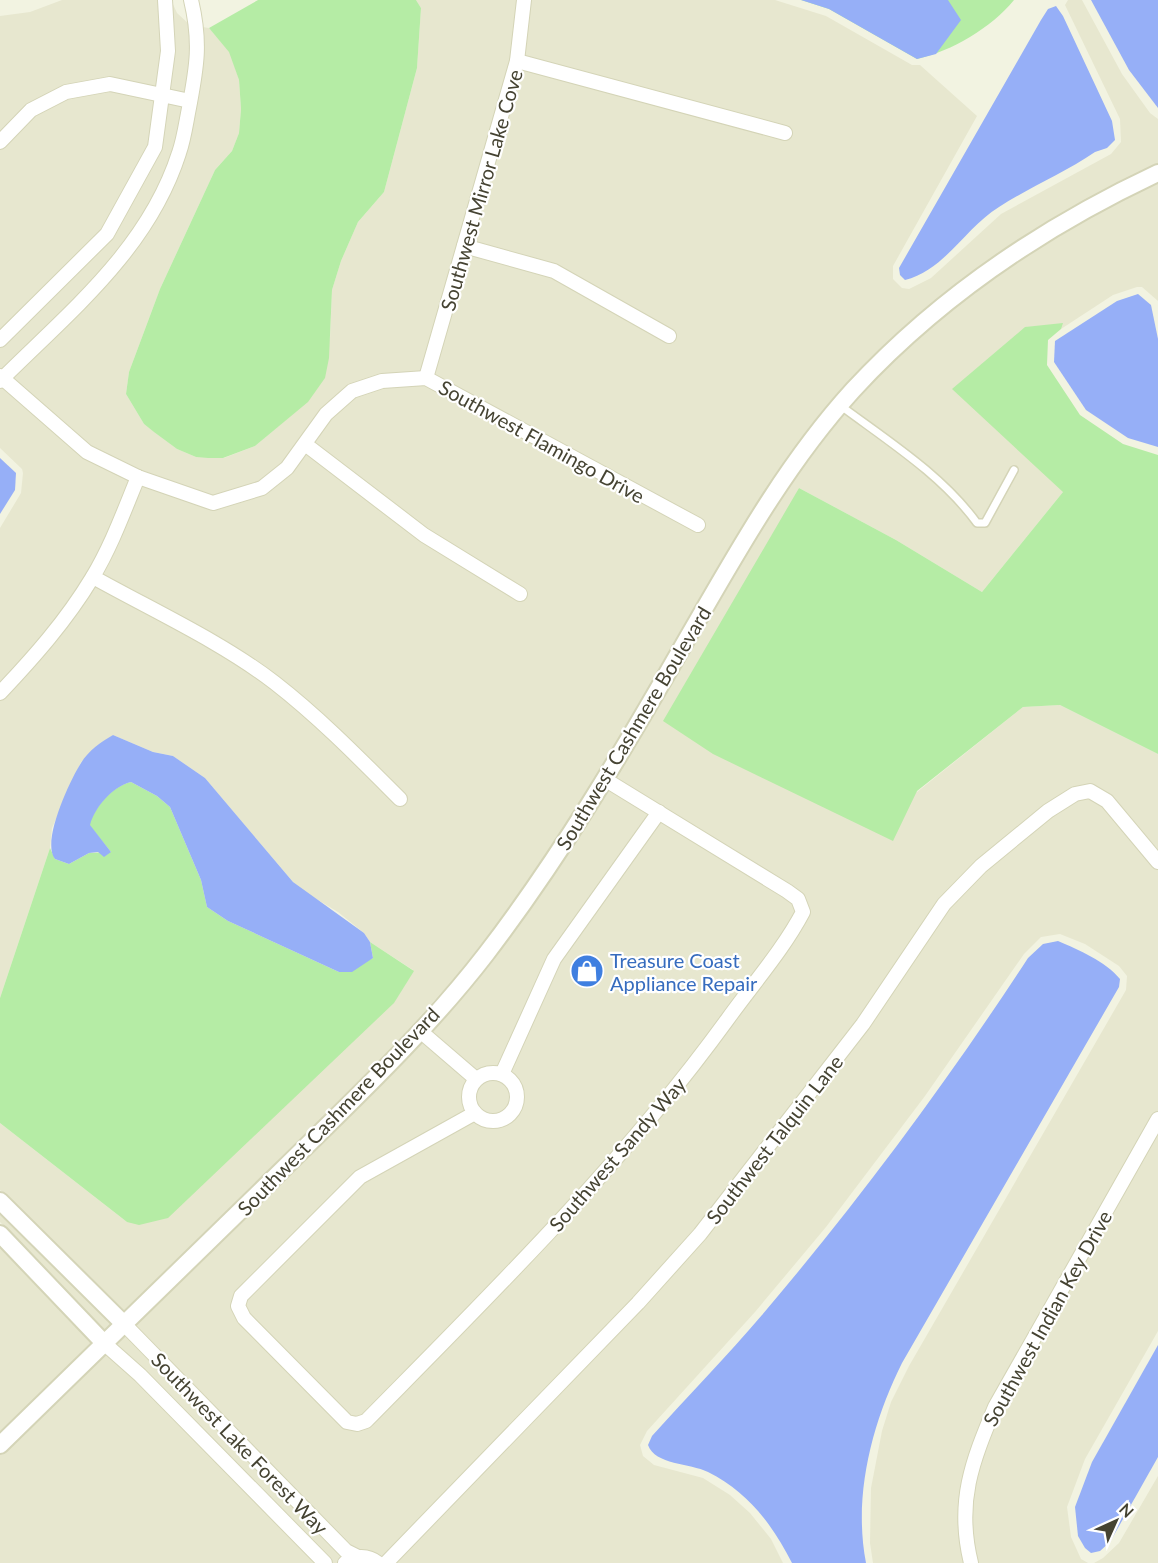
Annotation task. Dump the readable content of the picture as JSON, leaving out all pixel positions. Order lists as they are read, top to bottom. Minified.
{"streets":{"street":["Southwest Mirror Lake Cove","Southwest Flamingo Drive","Southwest Cashmere Boulevard","Southwest Talquin Lane","Southwest Sandy Way","Southwest Indian Key Drive","Southwest Lake Forest Way"]},"crossings":[["Southwest Mirror Lake Cove","Southwest Flamingo Drive"],["Southwest Cashmere Boulevard","Southwest Sandy Way"],["Southwest Cashmere Boulevard","Southwest Lake Forest Way"]],"places":{"shop":["Treasure Coast Appliance Repair"]},"north":"top right"}
